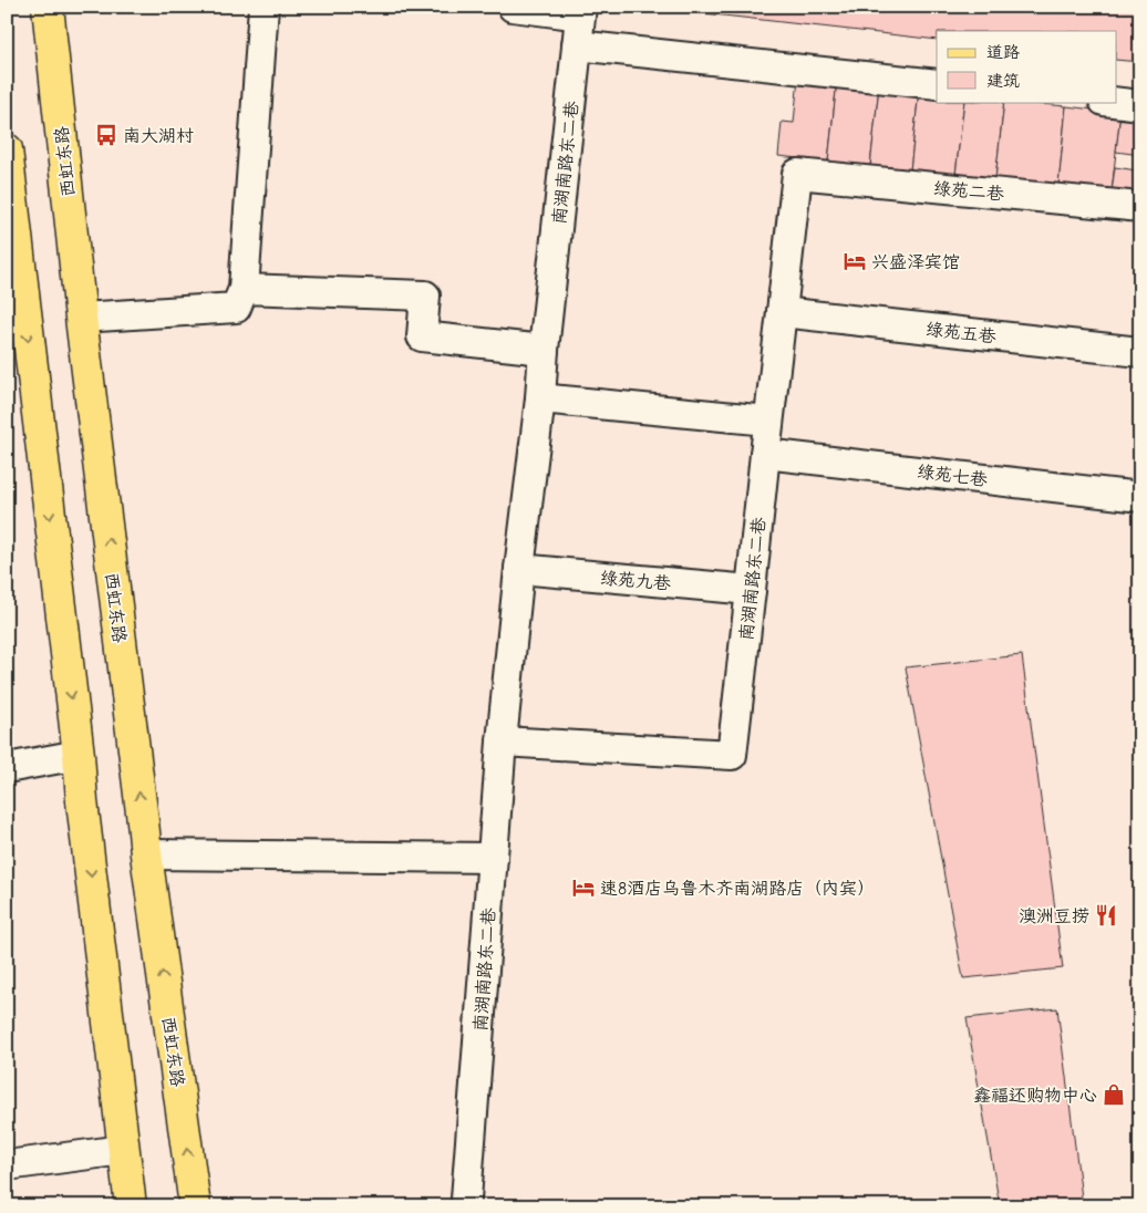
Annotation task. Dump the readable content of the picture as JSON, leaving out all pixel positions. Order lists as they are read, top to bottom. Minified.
{"streets":{"main road":["西虹东路"],"street":["南湖南路东二巷","绿苑二巷","绿苑五巷","绿苑七巷","绿苑九巷"]},"crossings":[["南湖南路东二巷","绿苑二巷"],["南湖南路东二巷","绿苑五巷"],["南湖南路东二巷","绿苑七巷"],["南湖南路东二巷","绿苑九巷"]],"places":{"bus stop":["南大湖村"],"hotel":["兴盛泽宾馆","速8酒店乌鲁木齐南湖路店（内宾）"],"restaurant":["澳洲豆捞"],"shop":["鑫福还购物中心"]},"legend":["道路","建筑"]}
